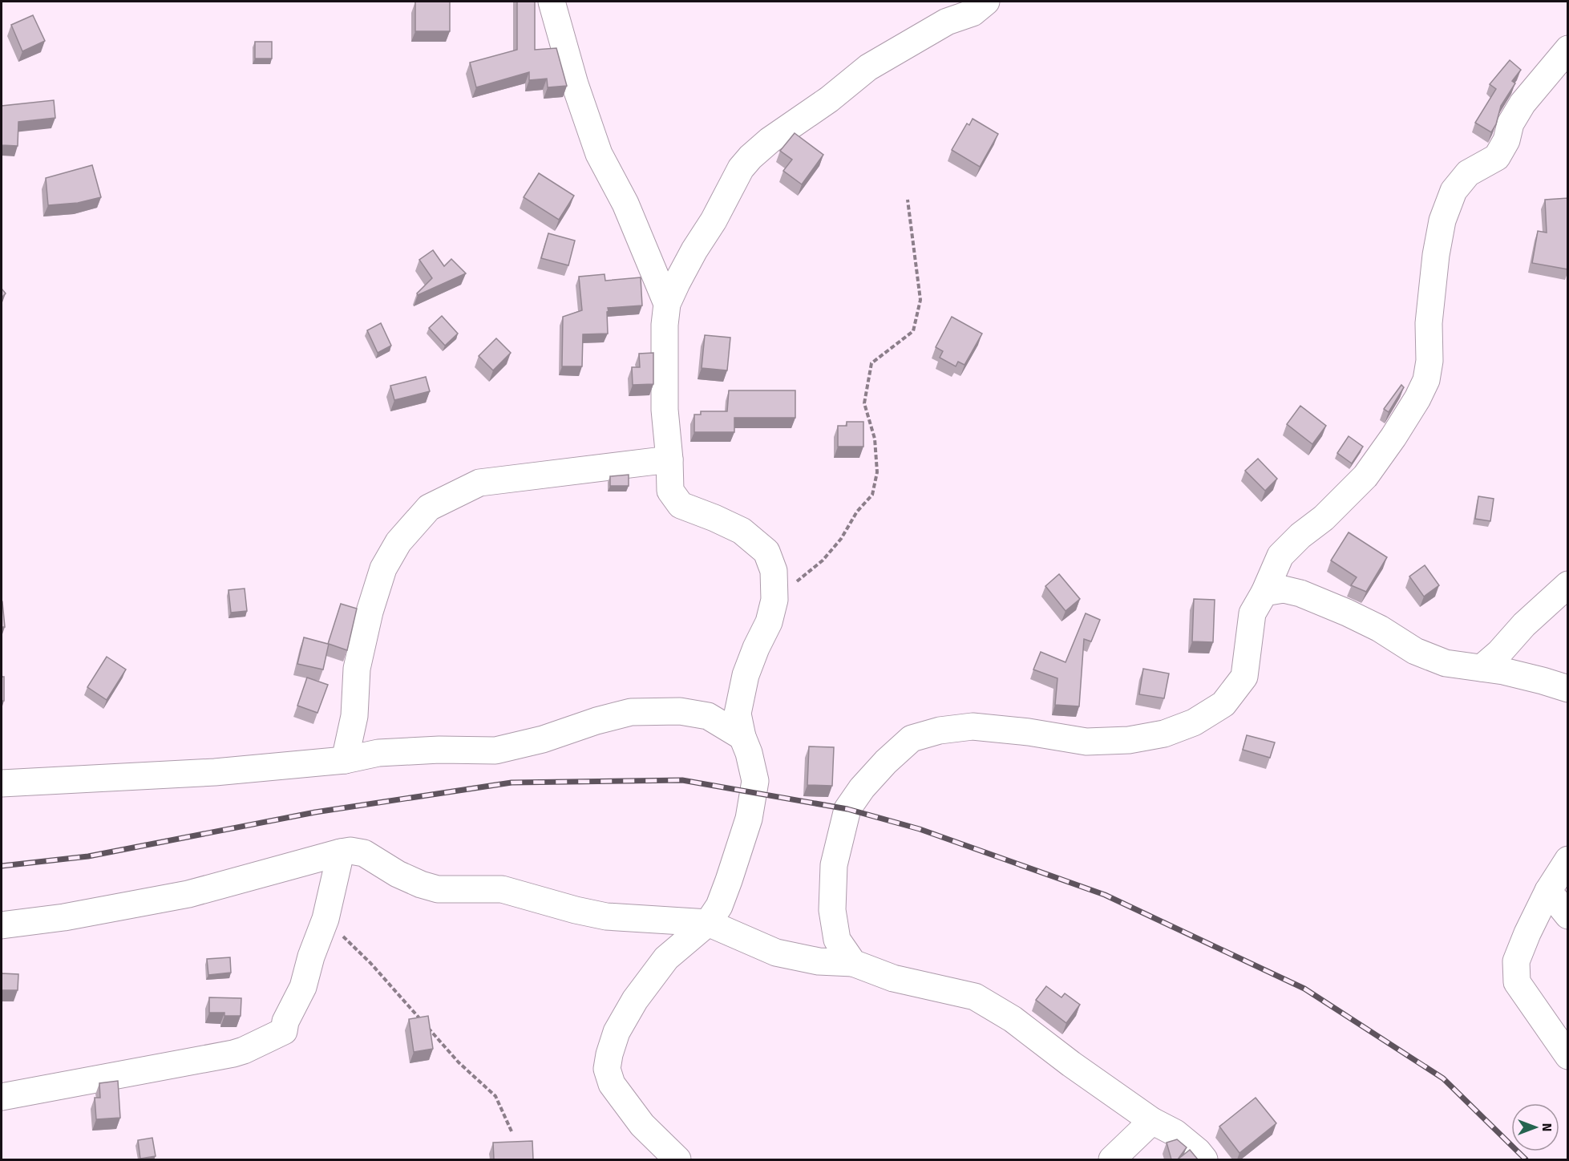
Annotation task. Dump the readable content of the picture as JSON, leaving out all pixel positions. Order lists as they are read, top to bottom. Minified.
{"north":"right"}
